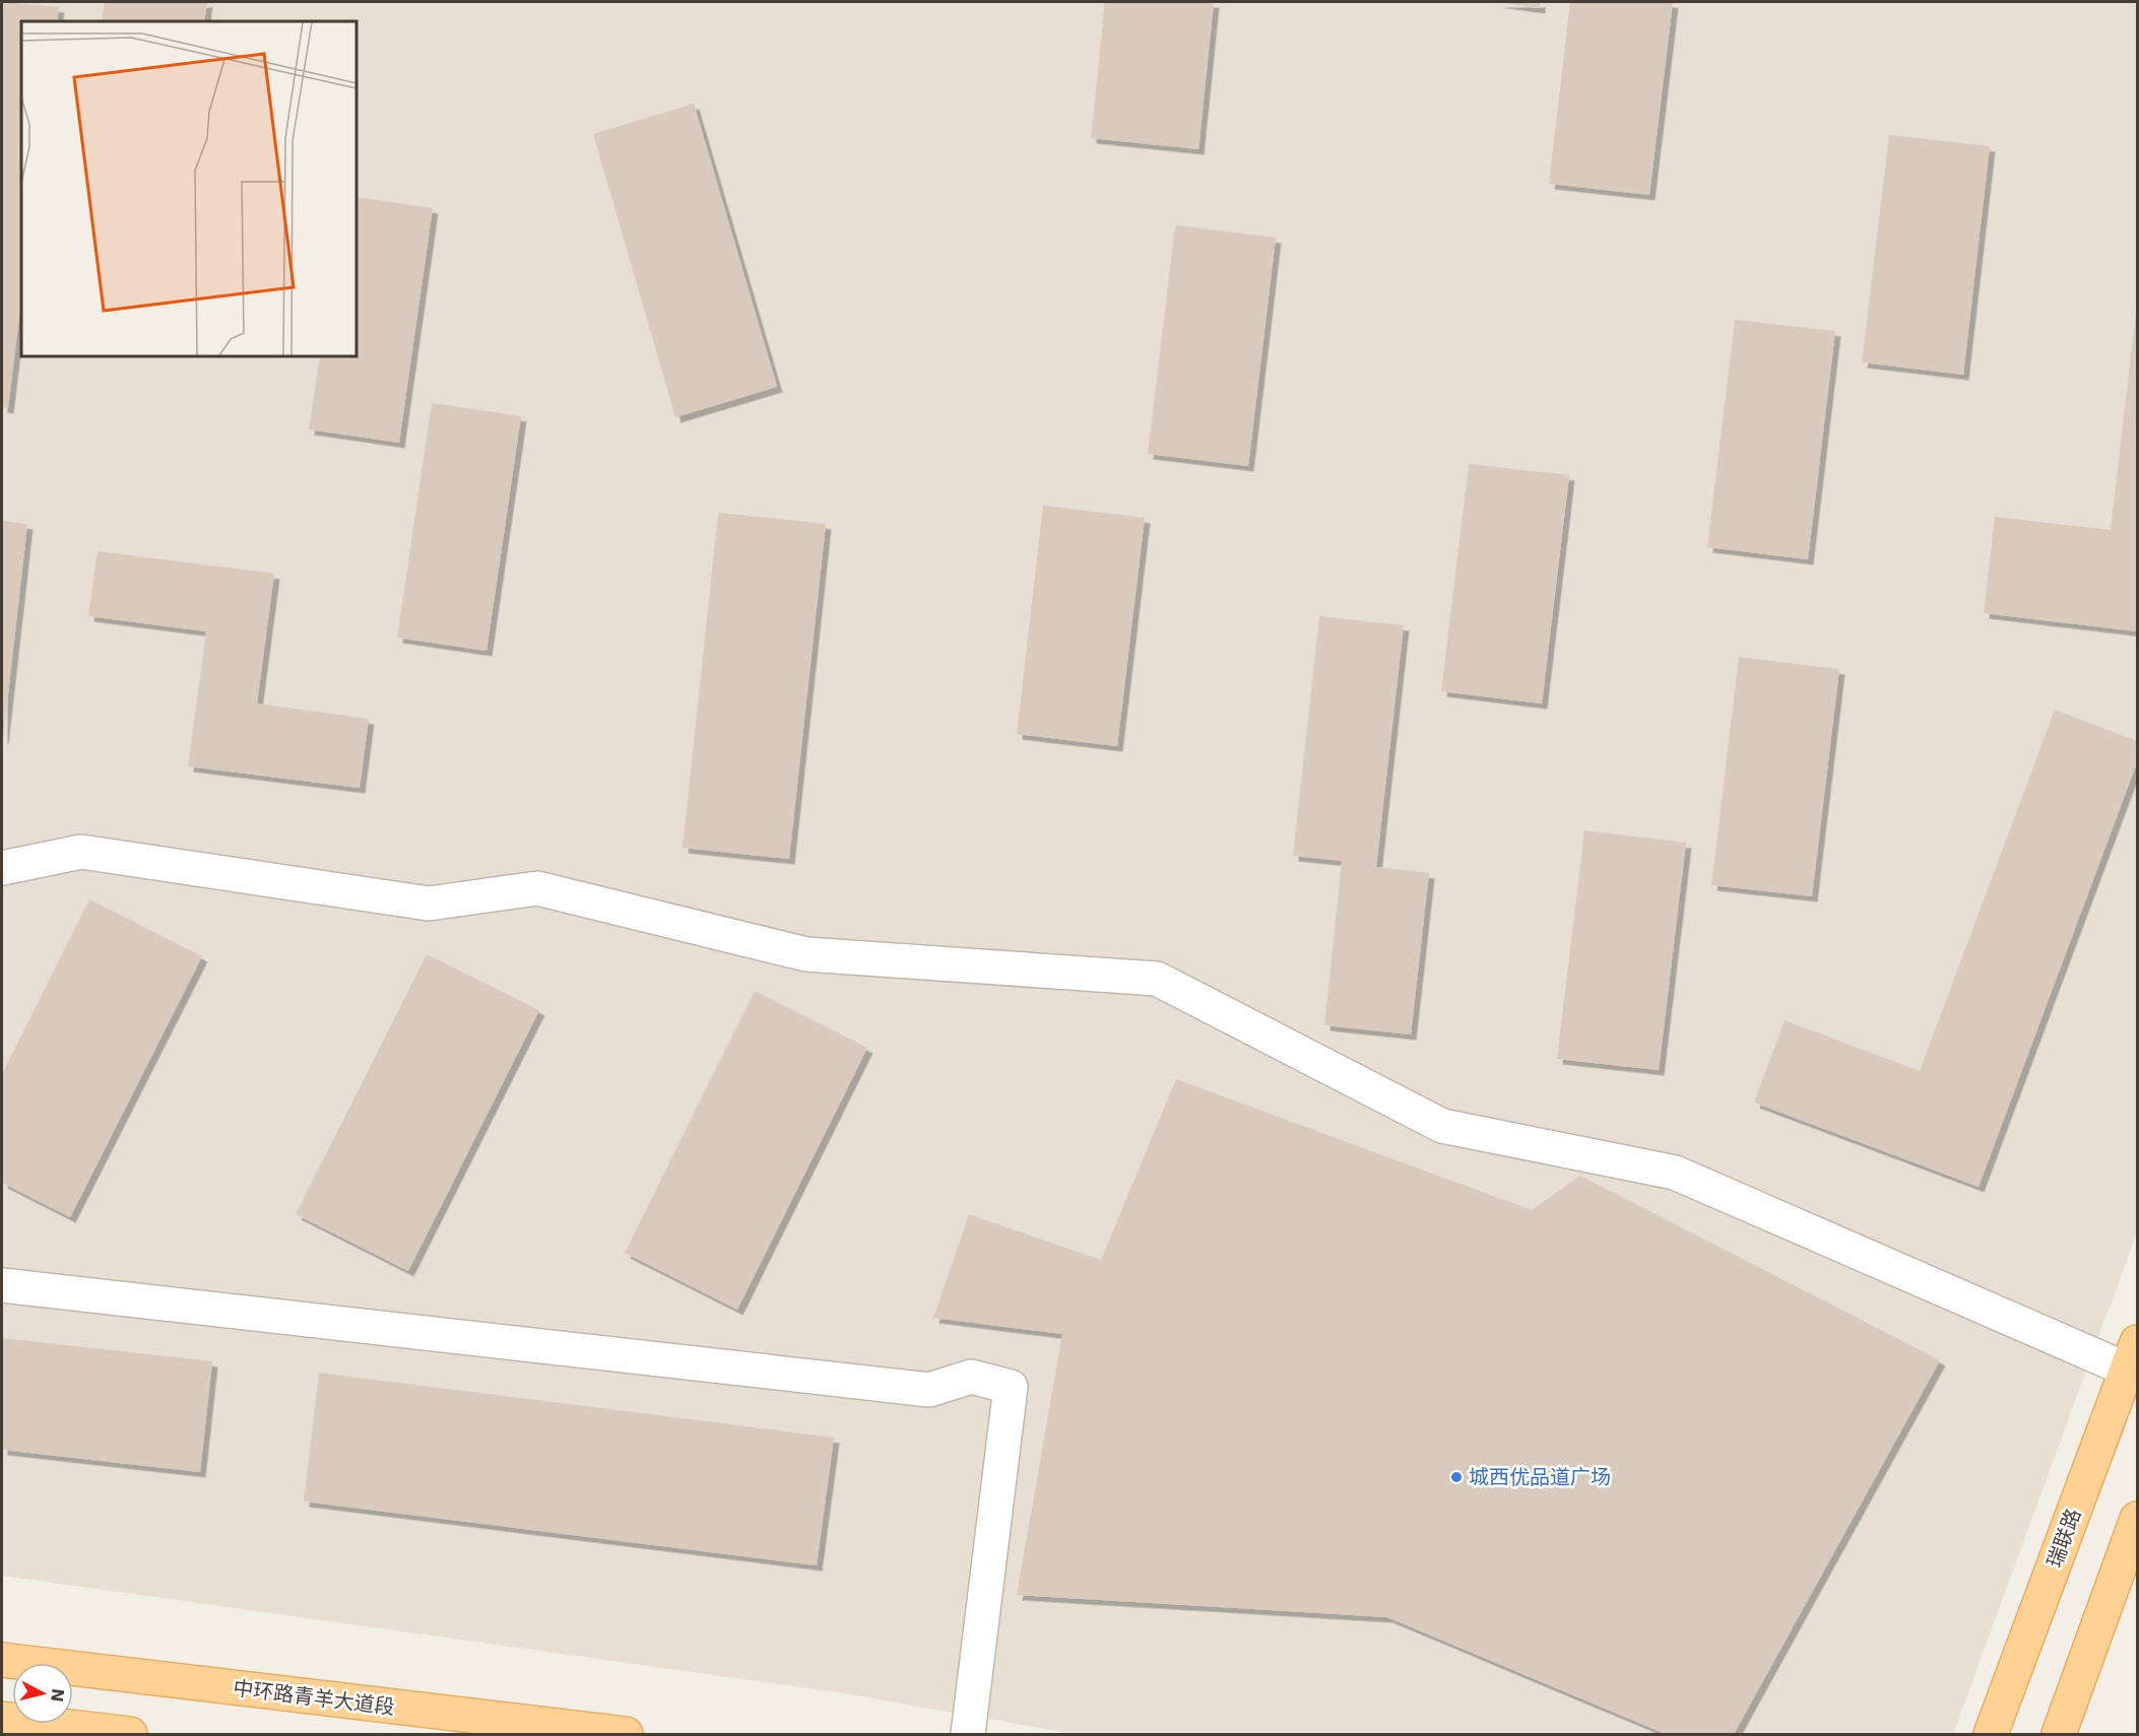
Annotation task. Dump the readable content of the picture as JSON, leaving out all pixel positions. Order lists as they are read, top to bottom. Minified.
{"streets":{"main road":["瑞联路","中环路青羊大道段"]},"places":["城西优品道广场"],"north":"right"}
